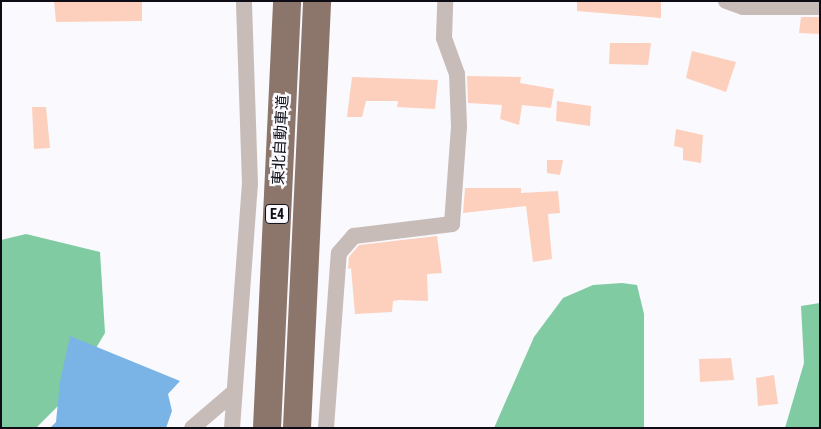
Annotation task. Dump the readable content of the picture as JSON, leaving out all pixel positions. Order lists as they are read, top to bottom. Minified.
{"streets":{"highway":["東北自動車道","E4"]}}
